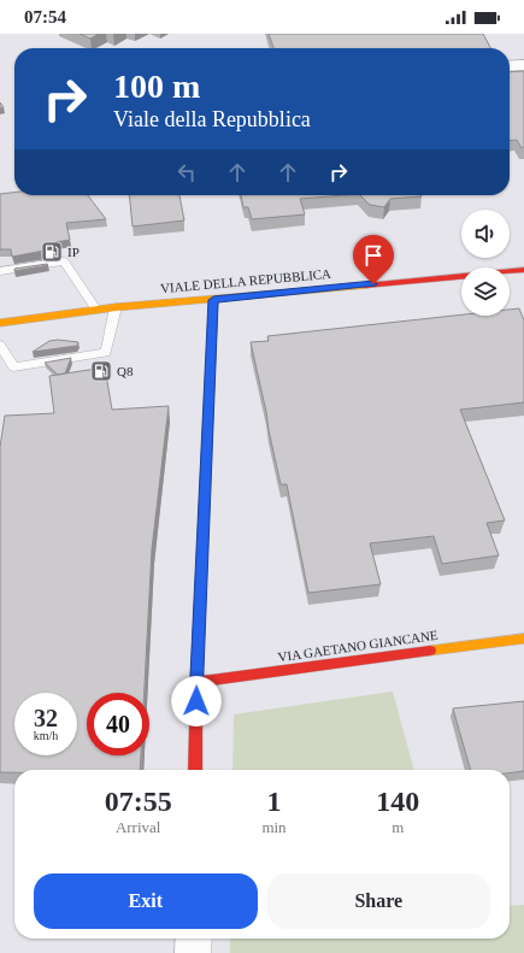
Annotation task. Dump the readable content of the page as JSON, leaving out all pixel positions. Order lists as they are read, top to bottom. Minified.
{"streets":{"street":["VIALE DELLA REPUBBLICA","VIA GAETANO GIANCANE"]},"places":{"fuel station":["IP","Q8"]},"page":{"status":"07:54","turn":["100 m","Viale della Repubblica"],"speed":"32 km/h","limit":"40","eta":["07:55","Arrival","1","min","140","m"],"buttons":["Exit","Share"]}}
